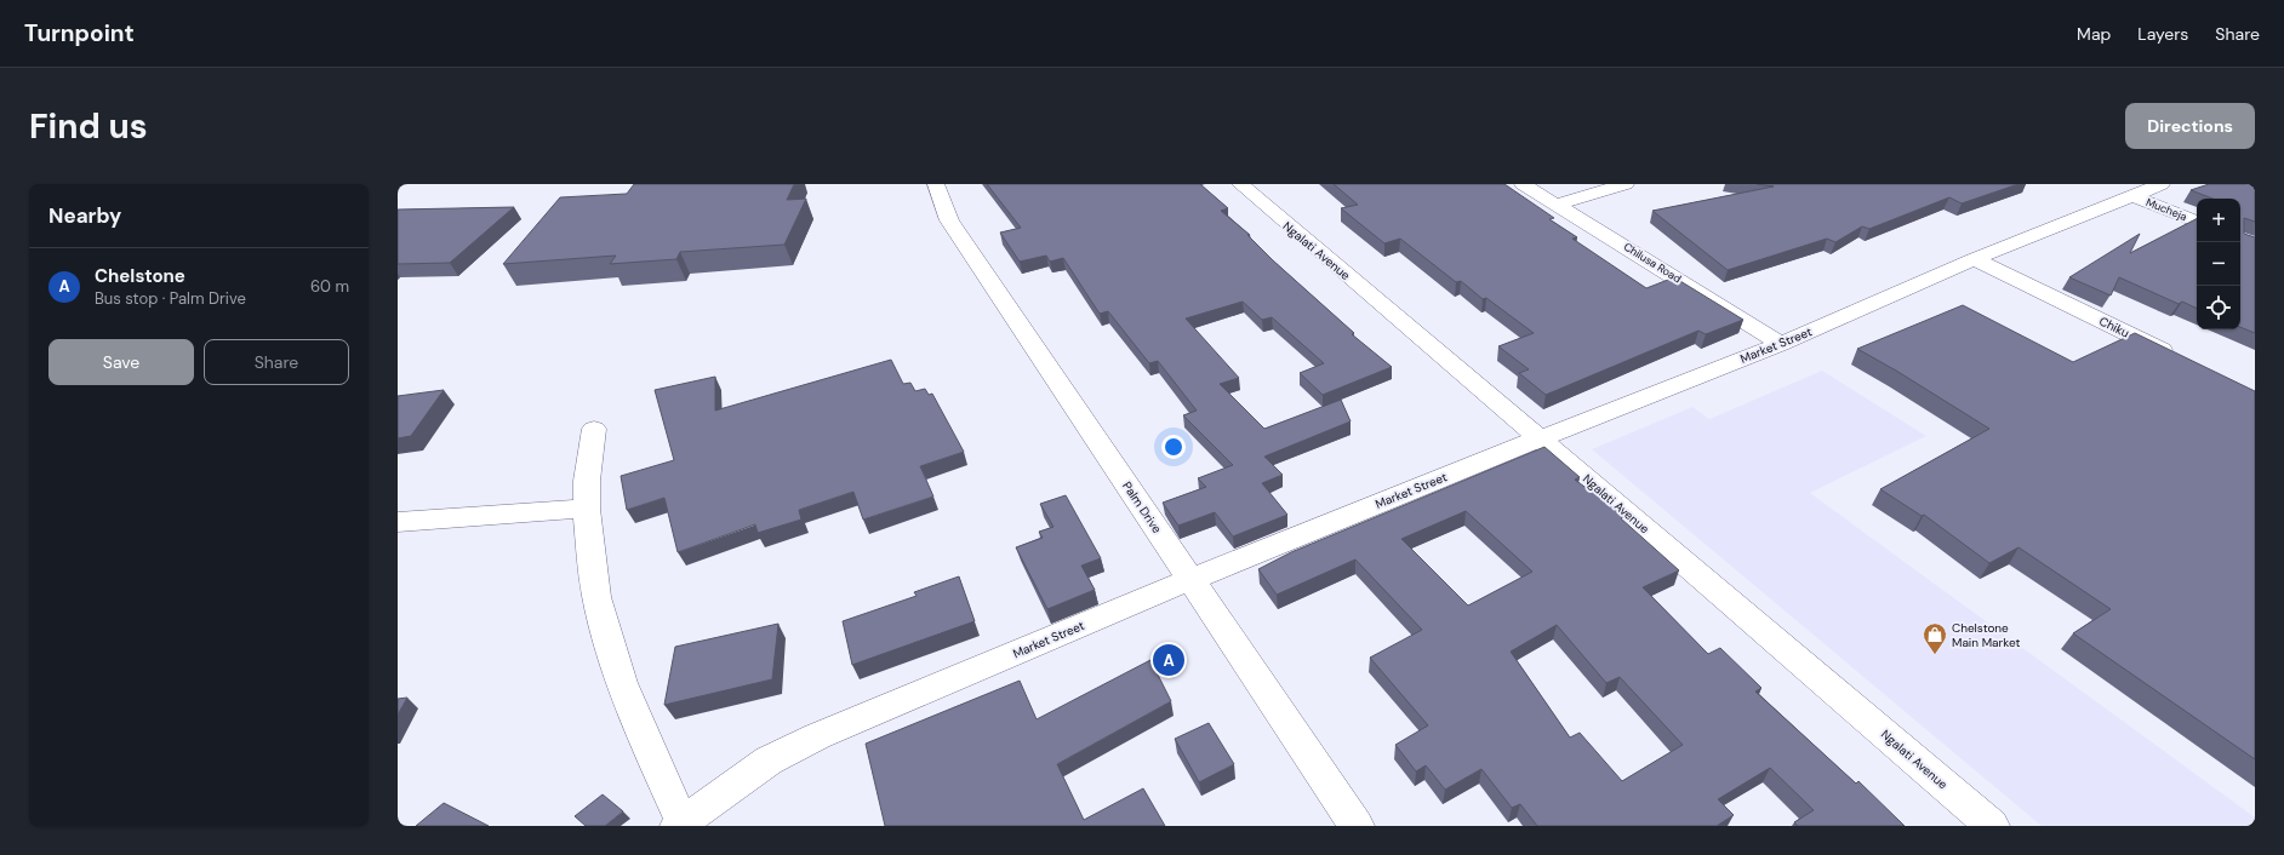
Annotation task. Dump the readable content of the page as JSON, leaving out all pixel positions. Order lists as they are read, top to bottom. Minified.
{"streets":{"street":["Mucheja","Ngalati Avenue","Chilusa Road","Chiku","Market Street","Palm Drive"]},"crossings":[["Mucheja","Market Street"],["Ngalati Avenue","Market Street"],["Chilusa Road","Market Street"],["Chiku","Market Street"],["Market Street","Palm Drive"]],"places":{"shop":["Chelstone Main Market"]},"page":{"header":"Turnpoint","nav":["Map","Layers","Share"],"buttons":["Directions",["Save","Share"]],"title":"Find us","heading":"Nearby","map_buttons":["+","−"],"list":[{"mark":"A","name":"Chelstone","note":"Bus stop · Palm Drive","value":"60 m"}],"pins":"A"}}
